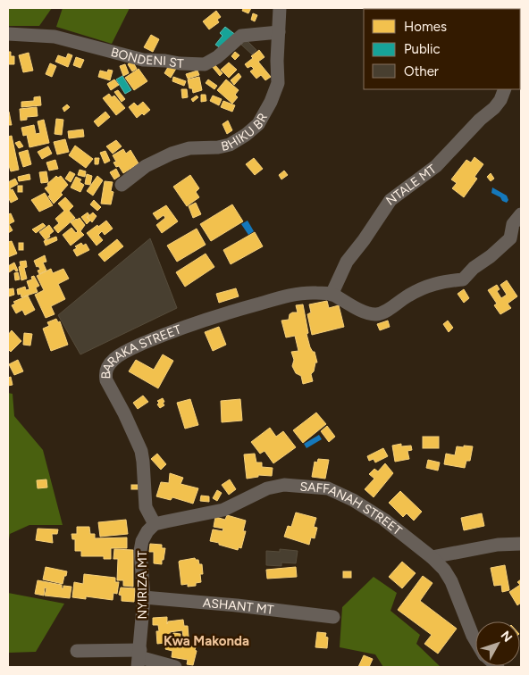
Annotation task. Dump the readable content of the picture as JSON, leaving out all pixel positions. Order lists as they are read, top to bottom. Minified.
{"streets":{"street":["BONDENI ST","BHIKU BR","NTALE MT","BARAKA STREET","SAFFANAH STREET","NYIRIZA MT","ASHANT MT"]},"crossings":[["BONDENI ST","BHIKU BR"],["NTALE MT","BARAKA STREET"],["BARAKA STREET","SAFFANAH STREET"],["BARAKA STREET","NYIRIZA MT"],["SAFFANAH STREET","NYIRIZA MT"],["NYIRIZA MT","ASHANT MT"]],"districts":["Kwa Makonda"],"legend":["Homes","Public","Other"],"north":"top right"}
